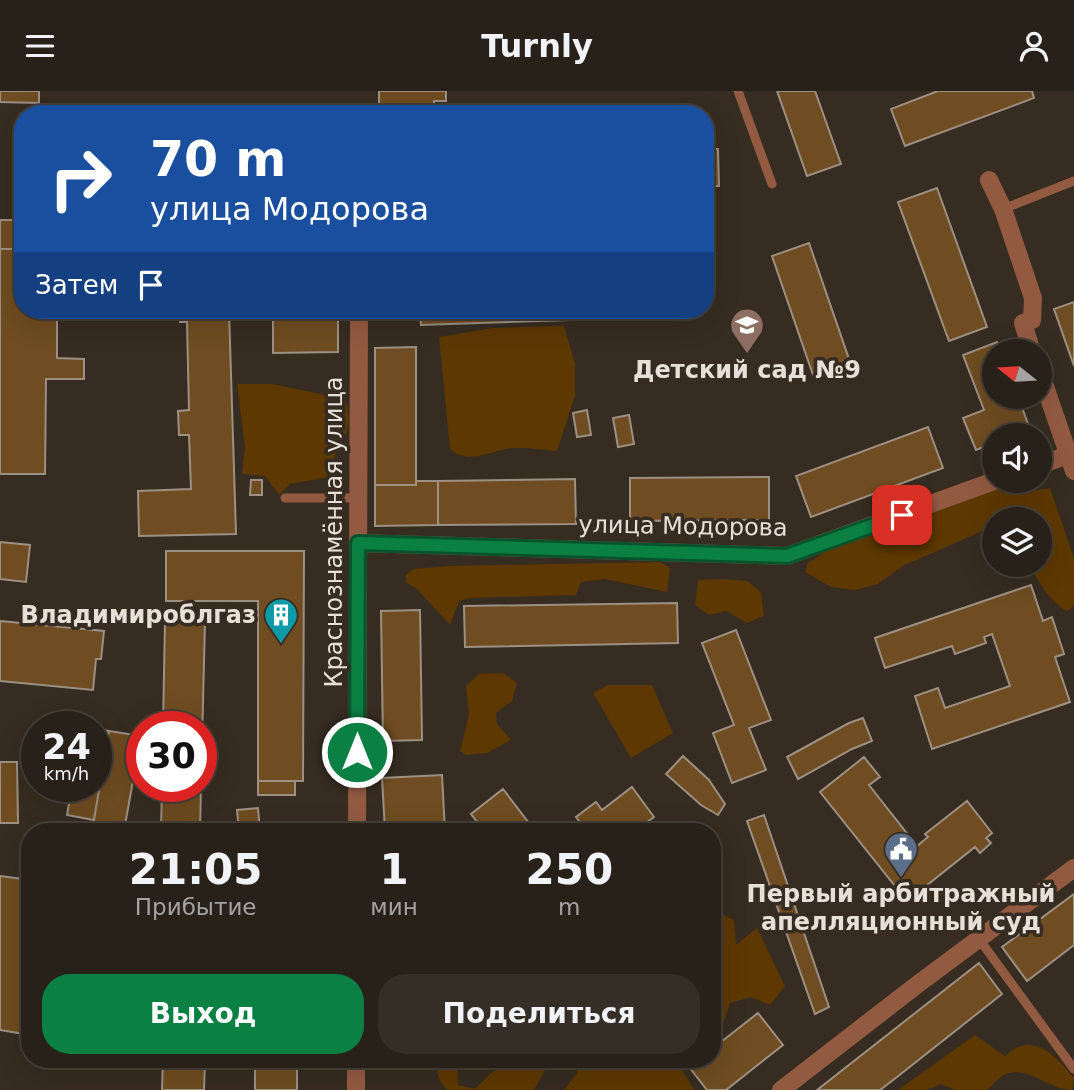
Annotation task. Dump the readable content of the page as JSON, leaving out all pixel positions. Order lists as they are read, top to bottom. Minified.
{"streets":{"street":["улица Модорова","Краснознамённая улица"]},"crossings":[["улица Модорова","Краснознамённая улица"]],"places":{"school or university":["Детский сад №9"],"building":["Владимироблгаз"],"public building":["Первый арбитражный апелляционный суд"]},"north":"left","page":{"header":"Turnly","turn":["70 m","улица Модорова"],"then":"Затем","speed":"24 km/h","limit":"30","eta":["21:05","Прибытие","1","мин","250","m"],"buttons":["Выход","Поделиться"]}}
